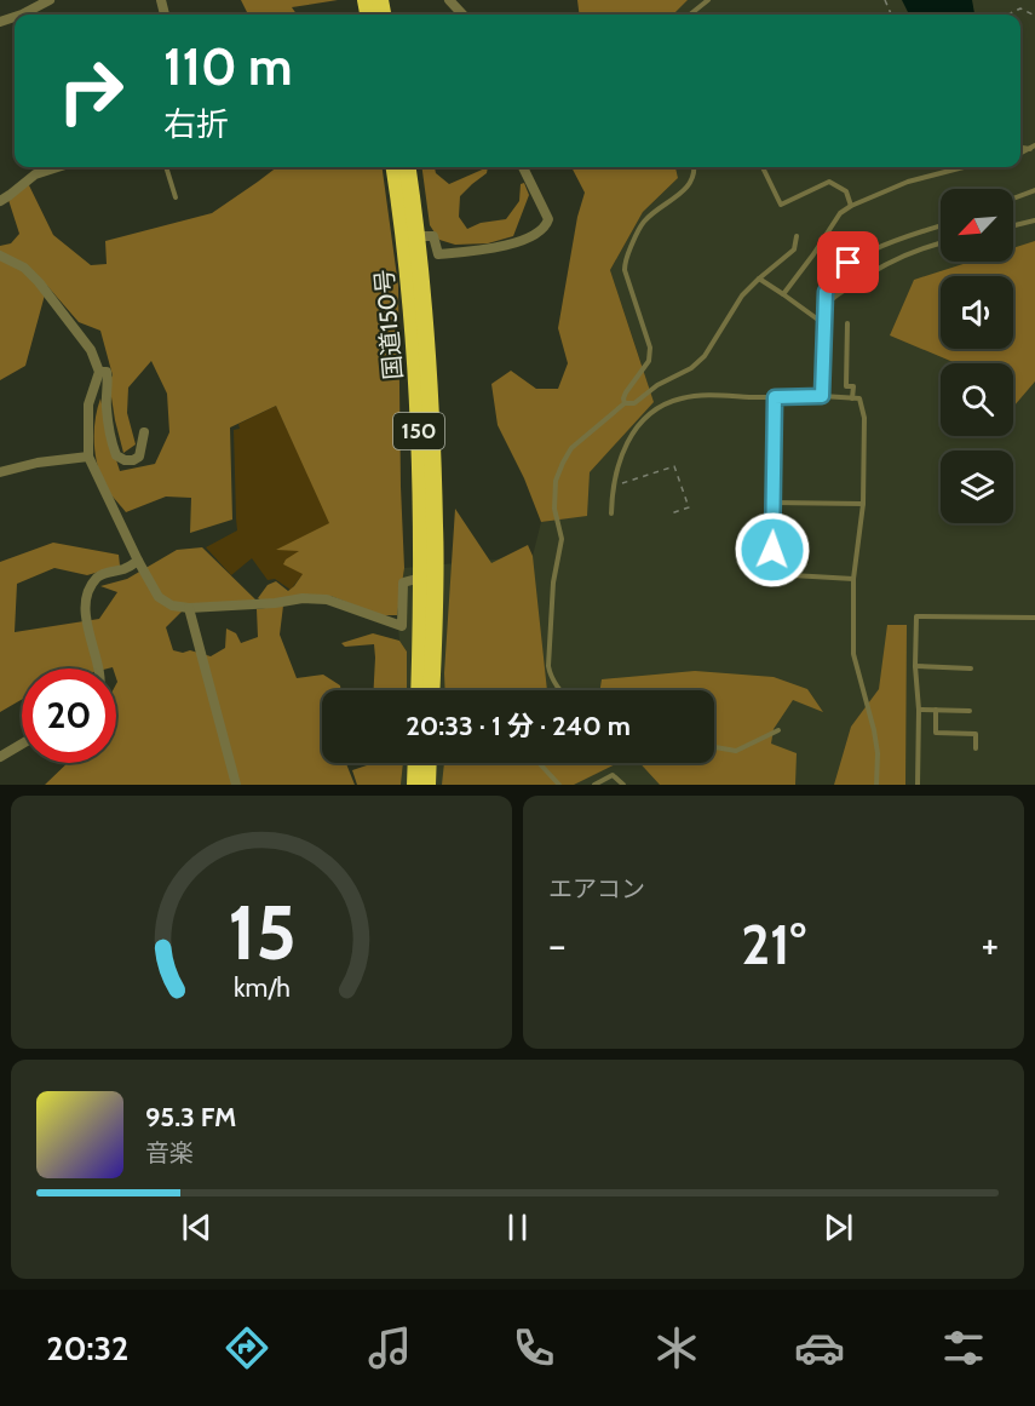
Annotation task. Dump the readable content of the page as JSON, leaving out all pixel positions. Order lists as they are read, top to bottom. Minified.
{"streets":{"highway":["国道150号","150"]},"north":"bottom left","page":{"turn":["110 m","右折"],"limit":"20","trip":"20:33 · 1 分 · 240 m","tile":"エアコン","heat":["−","21°","+"],"song":["95.3 FM","音楽"],"tabs":"20:32","gauge":["15","km/h"]}}
